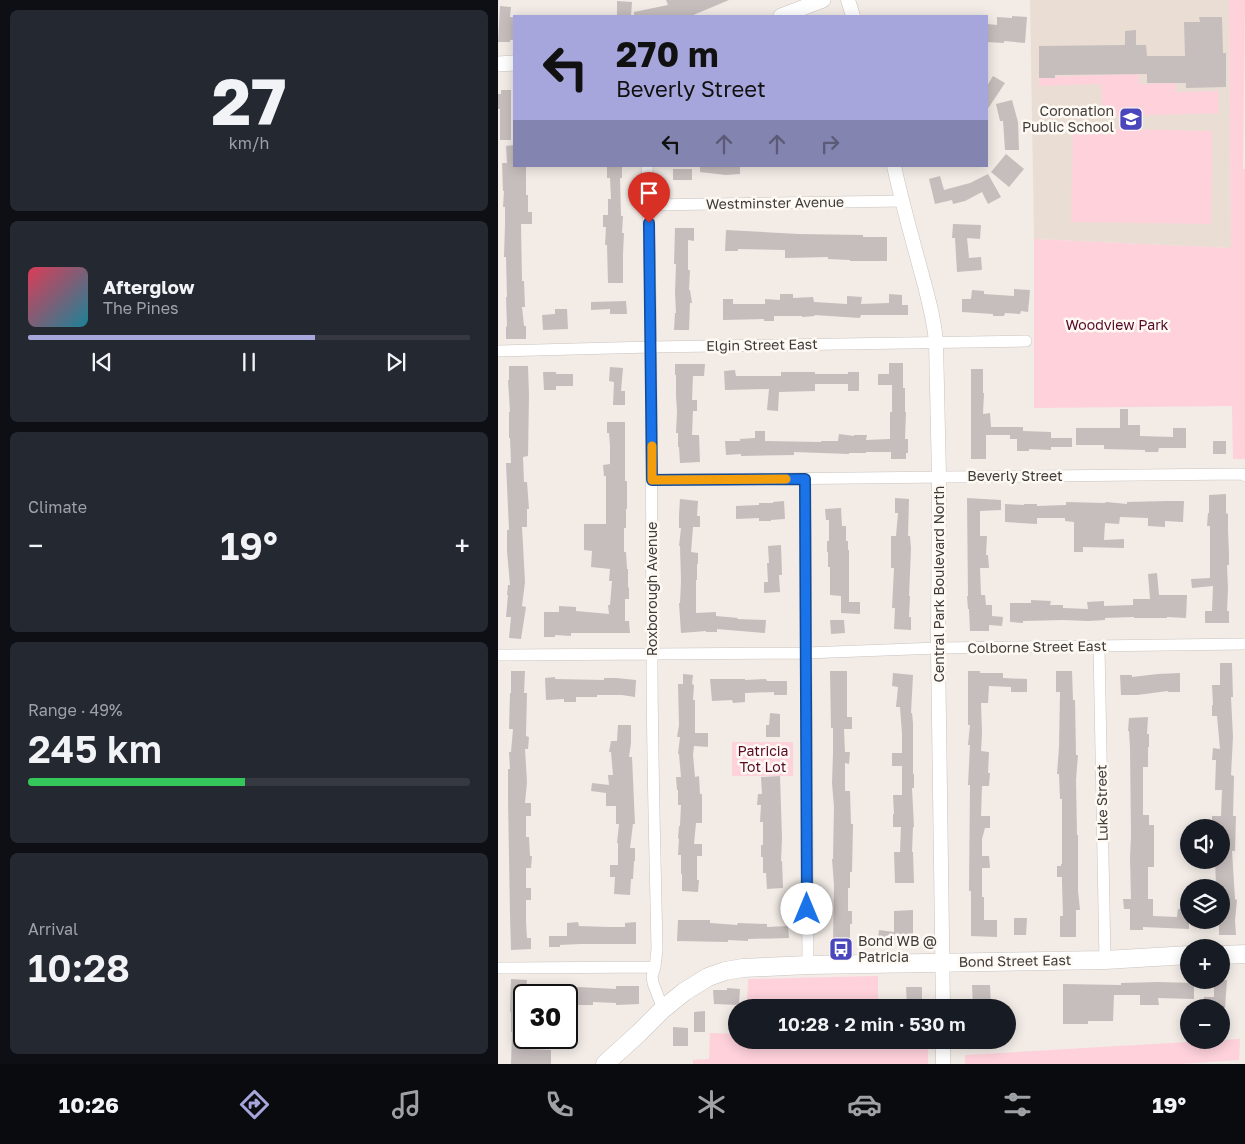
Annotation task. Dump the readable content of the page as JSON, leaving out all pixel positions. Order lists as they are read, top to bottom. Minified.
{"streets":{"main road":["Bond Street East"],"street":["Westminster Avenue","Elgin Street East","Beverly Street","Central Park Boulevard North","Roxborough Avenue","Colborne Street East","Luke Street"]},"crossings":[["Westminster Avenue","Central Park Boulevard North"],["Westminster Avenue","Roxborough Avenue"],["Elgin Street East","Central Park Boulevard North"],["Elgin Street East","Roxborough Avenue"],["Beverly Street","Central Park Boulevard North"],["Beverly Street","Roxborough Avenue"],["Central Park Boulevard North","Colborne Street East"],["Central Park Boulevard North","Bond Street East"],["Roxborough Avenue","Colborne Street East"],["Roxborough Avenue","Bond Street East"],["Colborne Street East","Luke Street"],["Luke Street","Bond Street East"]],"parks":["Woodview Park","Patricia Tot Lot"],"places":{"school or university":["Coronation Public School"],"bus stop":["Bond WB @ Patricia"]},"page":{"tile":[["27","km/h"],"Climate",["Range · 49%","245 km"],["Arrival","10:28"]],"turn":["270 m","Beverly Street"],"song":["Afterglow","The Pines"],"heat":["−","19°","+"],"map_buttons":["+","−"],"limit":"30","trip":"10:28 · 2 min · 530 m","tabs":["10:26","19°"]}}
